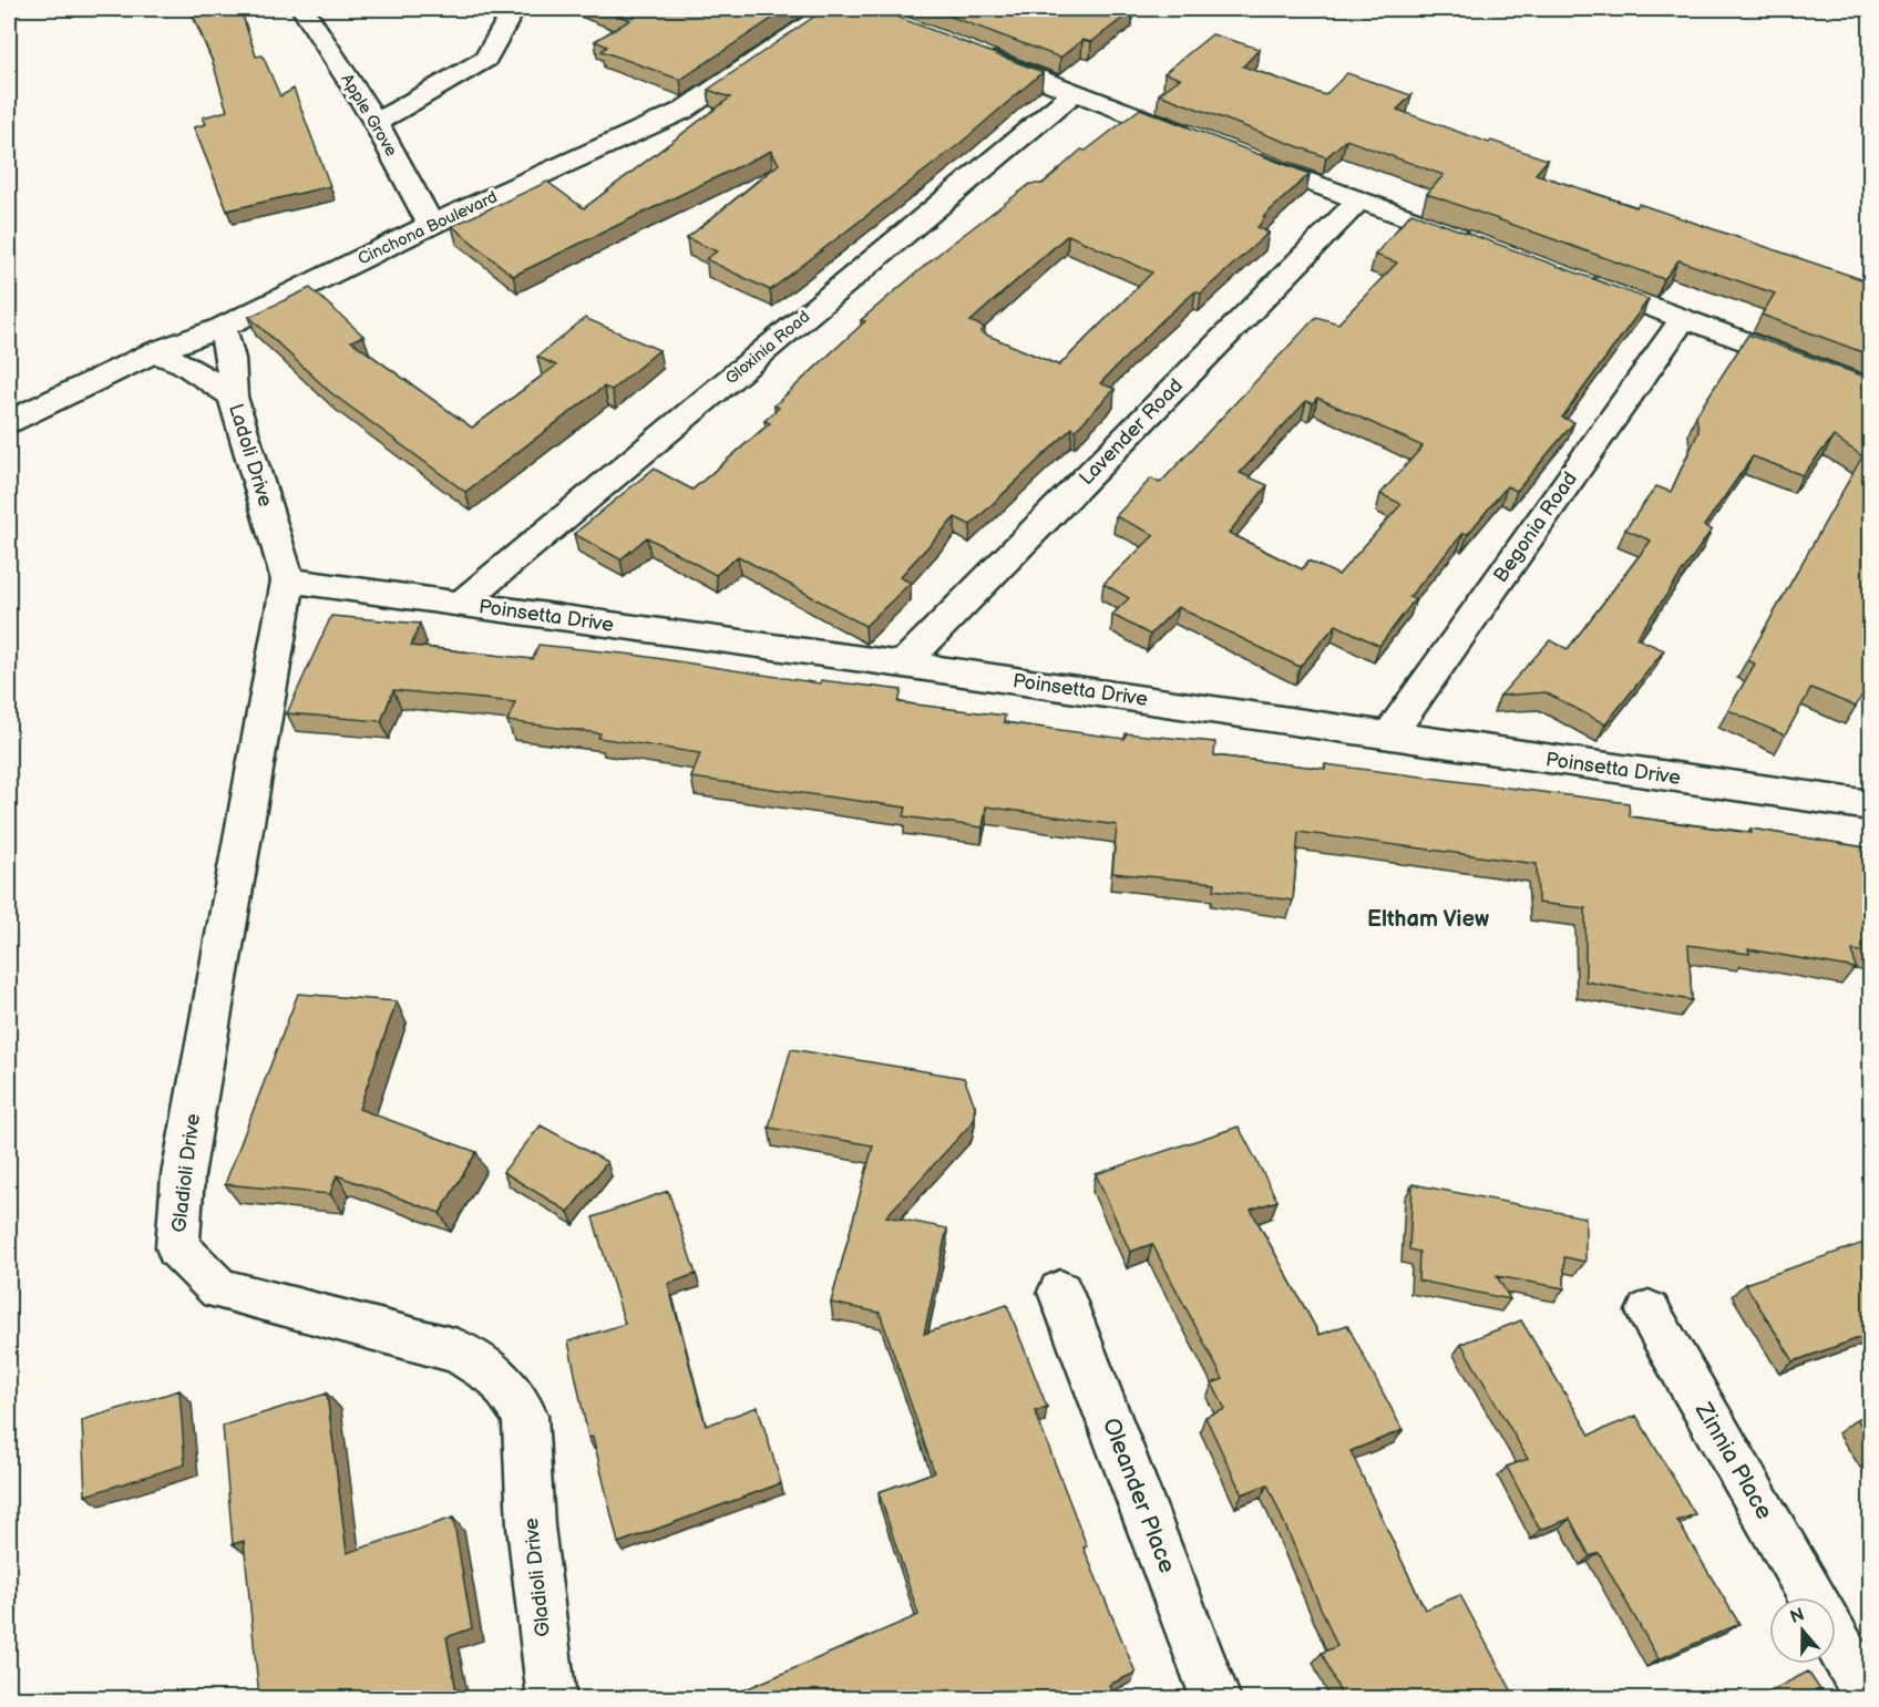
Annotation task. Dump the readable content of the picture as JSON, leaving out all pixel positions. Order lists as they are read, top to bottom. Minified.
{"streets":{"street":["Apple Grove","Cinchona Boulevard","Gloxinia Road","Lavender Road","Ladoli Drive","Begonia Road","Poinsetta Drive","Gladioli Drive","Zinnia Place","Oleander Place"]},"crossings":[["Apple Grove","Cinchona Boulevard"],["Cinchona Boulevard","Ladoli Drive"],["Gloxinia Road","Poinsetta Drive"],["Lavender Road","Poinsetta Drive"],["Ladoli Drive","Poinsetta Drive"],["Ladoli Drive","Gladioli Drive"],["Begonia Road","Poinsetta Drive"],["Poinsetta Drive","Gladioli Drive"]],"districts":["Eltham View"],"north":"top"}
